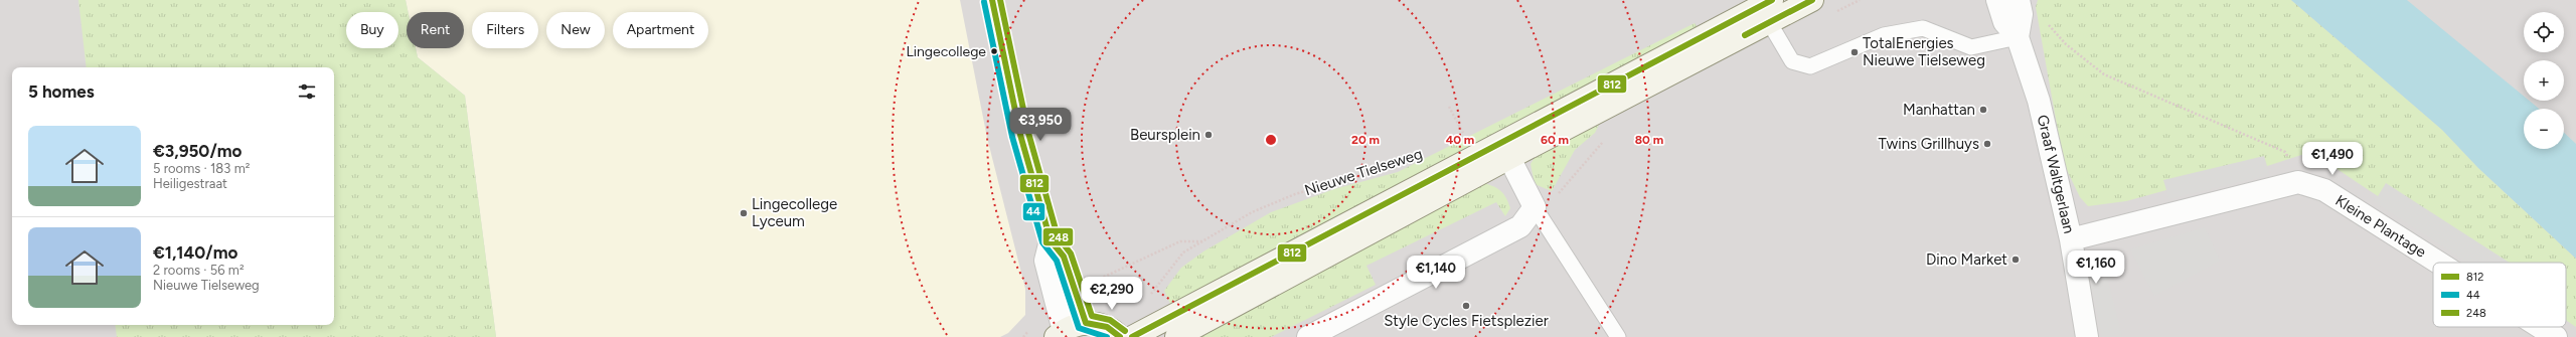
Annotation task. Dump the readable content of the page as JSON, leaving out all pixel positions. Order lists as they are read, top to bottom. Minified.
{"streets":{"main road":["Nieuwe Tielseweg"],"street":["Graaf Waltgerlaan","Kleine Plantage"]},"places":["Lingecollege","TotalEnergies Nieuwe Tielseweg","Manhattan","Beursplein","Twins Grillhuys","Lingecollege Lyceum","Dino Market","Style Cycles Fietsplezier"],"lines":["transit line 812","transit line 248","transit line 44"],"legend":["812","44","248"],"page":{"map_buttons":["+","−"],"chip":["Buy","Rent","Filters","New","Apartment"],"heading":"5 homes","price":["€3,950","€1,490","€1,160","€1,140","€2,290"],"list":[{"name":"€3,950/mo","note":"5 rooms · 183 m² · Heiligestraat"},{"name":"€1,140/mo","note":"2 rooms · 56 m² · Nieuwe Tielseweg"}]},"rings":["20 m","40 m","60 m","80 m"]}
